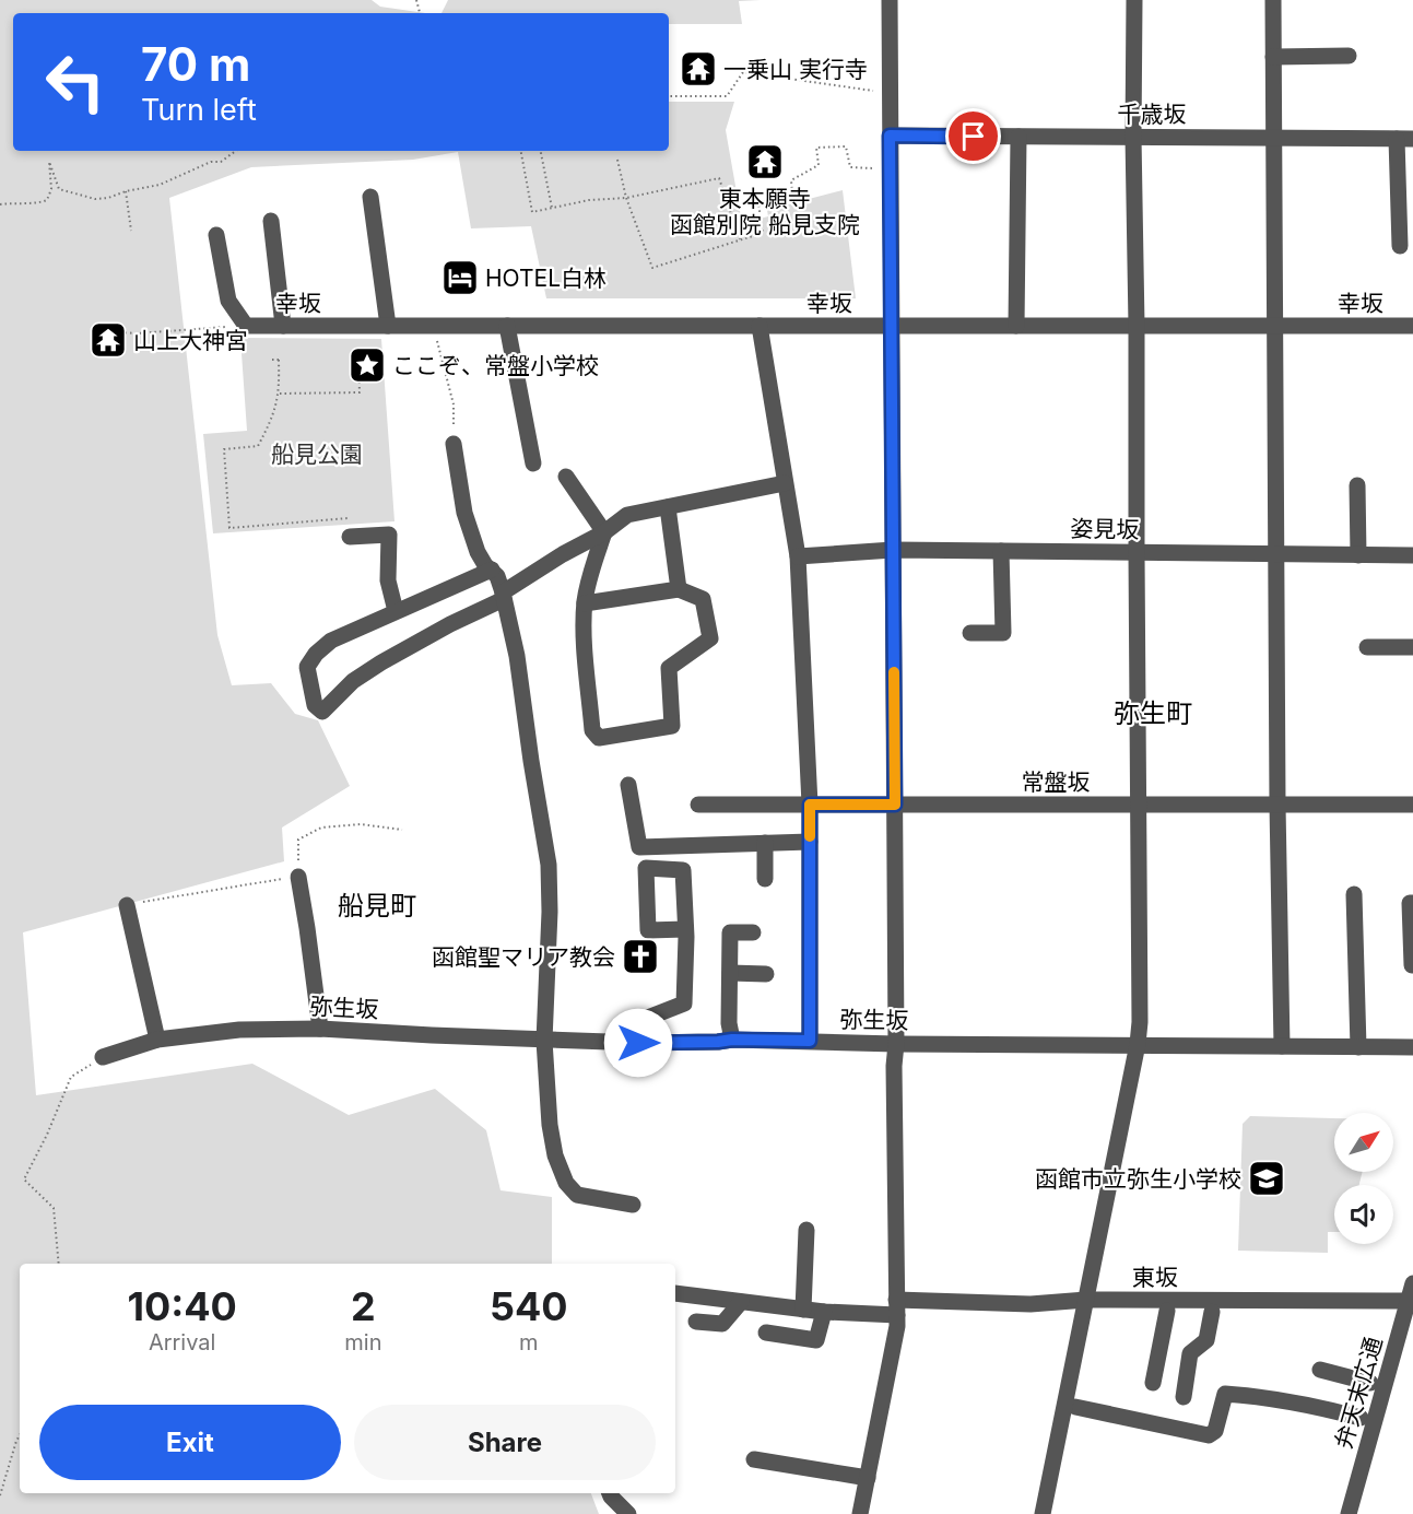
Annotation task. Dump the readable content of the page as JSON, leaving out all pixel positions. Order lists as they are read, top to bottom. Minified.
{"streets":{"street":["千歳坂","幸坂","姿見坂","常盤坂","弥生坂","東坂","弁天末広通"]},"crossings":[["東坂","弁天末広通"]],"districts":["弥生町","船見町"],"parks":["船見公園"],"places":{"temple":["一乗山 実行寺","東本願寺 函館別院 船見支院","山上大神宮"],"hotel":["HOTEL白林"],"place":["ここぞ、常盤小学校"],"church":["函館聖マリア教会"],"school or university":["函館市立弥生小学校"]},"north":"top right","page":{"turn":["70 m","Turn left"],"eta":["10:40","Arrival","2","min","540","m"],"buttons":["Exit","Share"]}}
